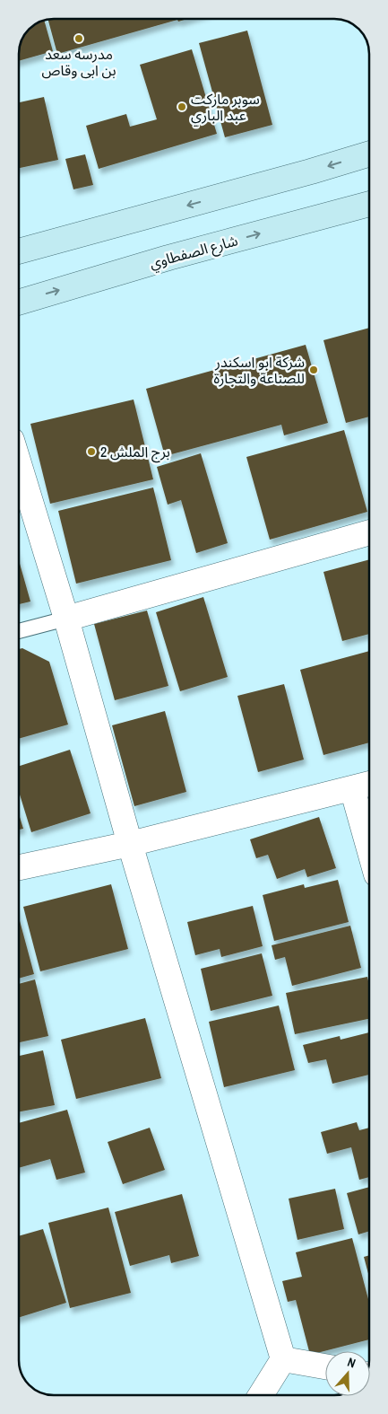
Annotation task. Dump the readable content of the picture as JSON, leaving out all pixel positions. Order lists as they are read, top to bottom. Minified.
{"streets":{"main road":["شارع الصفطاوي"]},"places":["مدرسه سعد بن ابى وقاص","سوبر ماركت عبد الباري","شركة ابو اسكندر للصناعة والتجارة","برج الملش 2"],"north":"top"}
